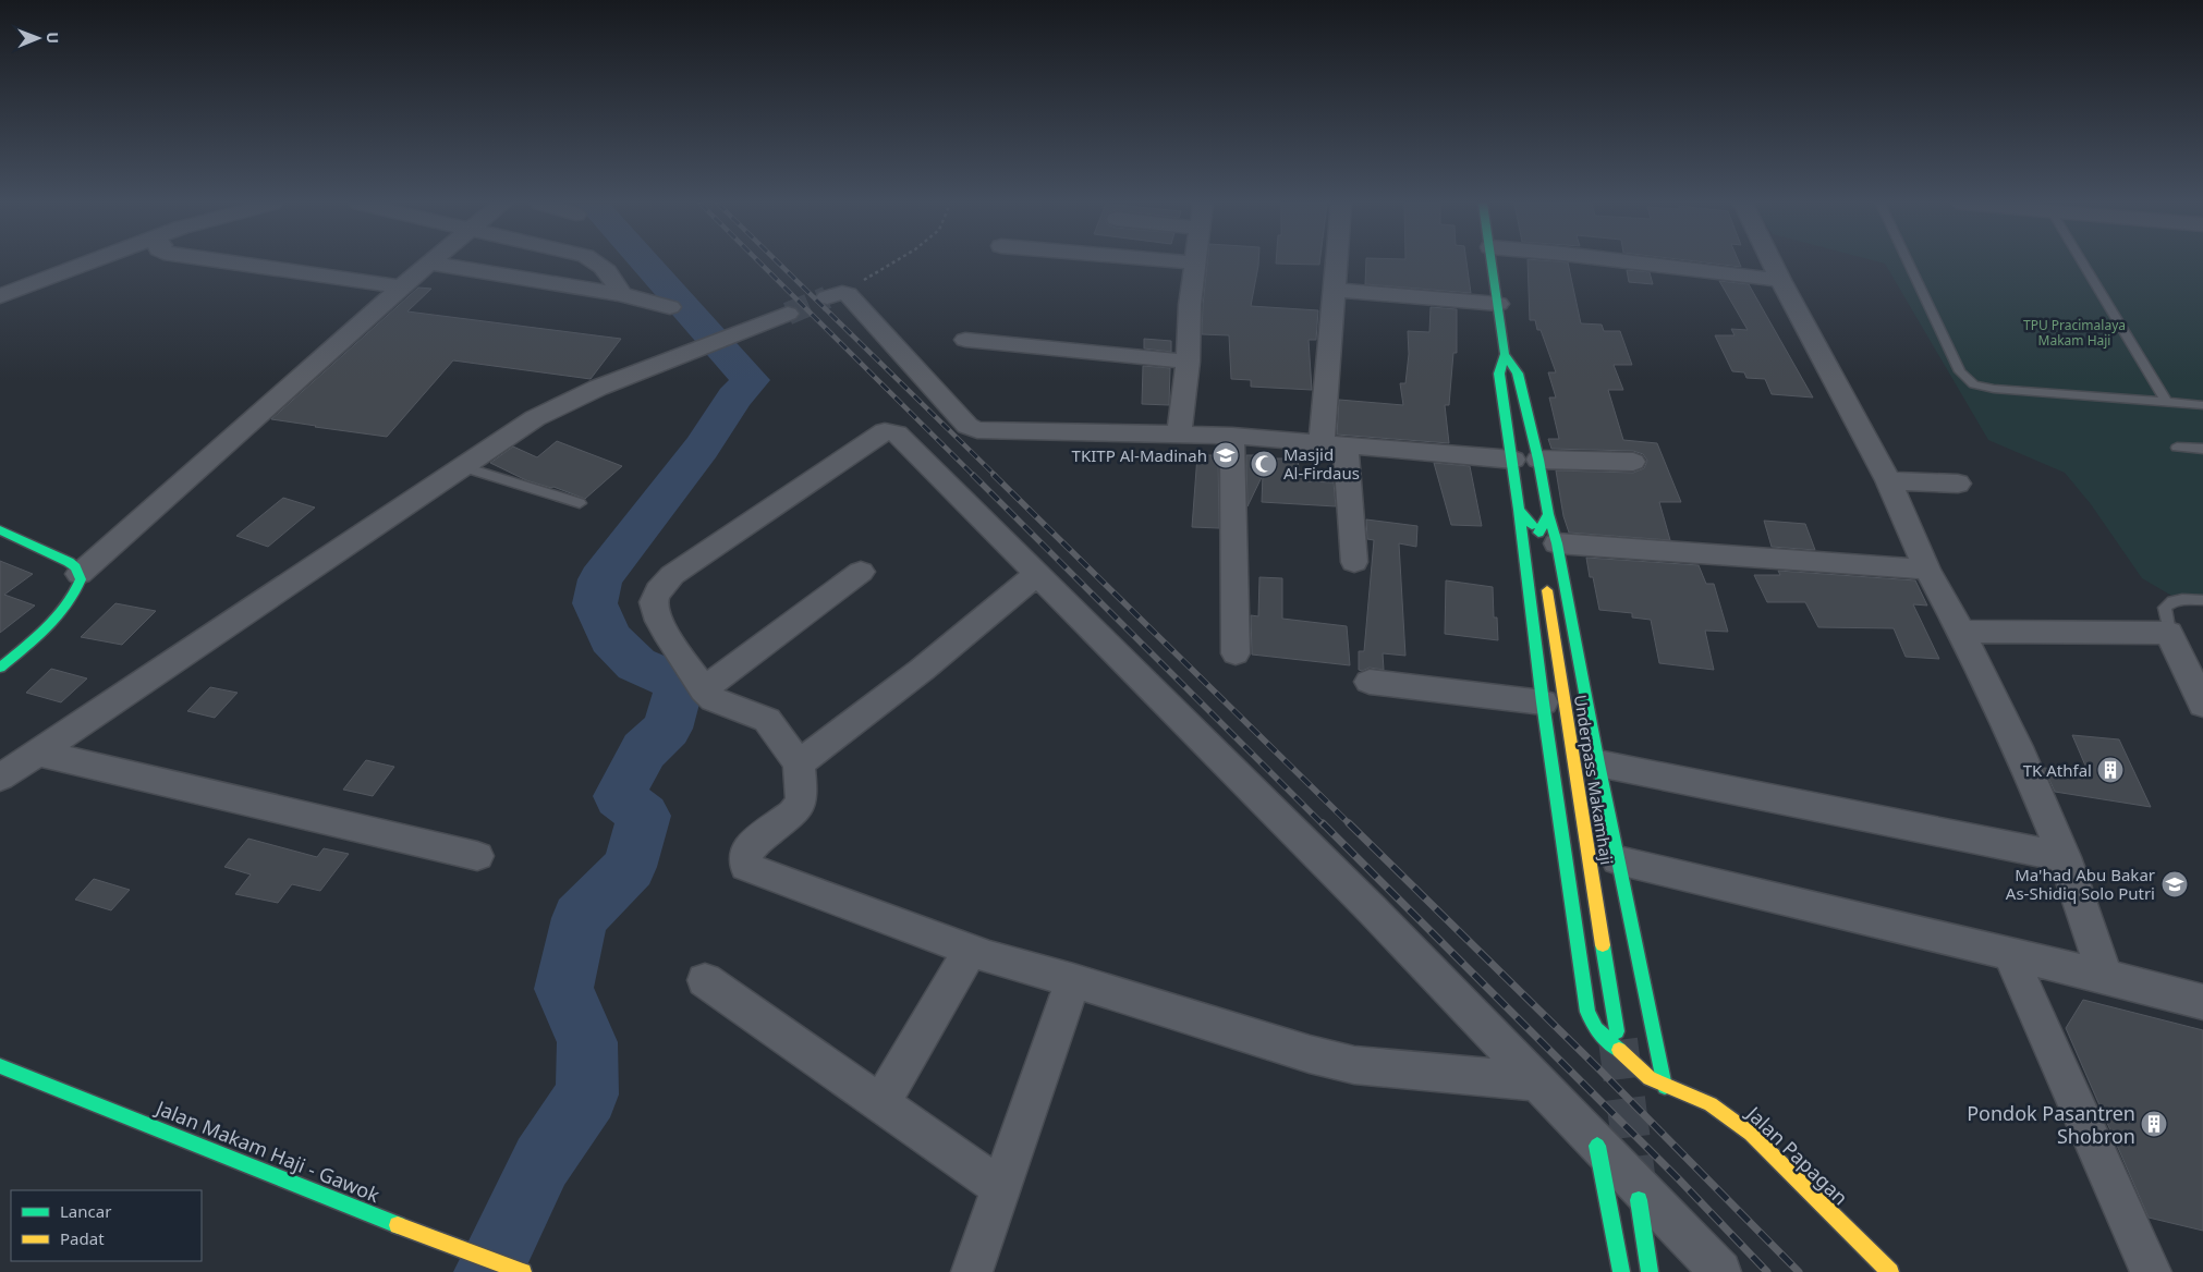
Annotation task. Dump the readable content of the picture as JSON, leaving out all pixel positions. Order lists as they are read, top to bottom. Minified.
{"streets":{"street":["Underpass Makamhaji","Jalan Makam Haji - Gawok","Jalan Papagan"]},"parks":["TPU Pracimalaya Makam Haji"],"places":{"school or university":["TKITP Al-Madinah","Ma'had Abu Bakar As-Shidiq Solo Putri"],"mosque":["Masjid Al-Firdaus"],"building":["TK Athfal","Pondok Pasantren Shobron"]},"legend":["Lancar","Padat"],"north":"right"}
